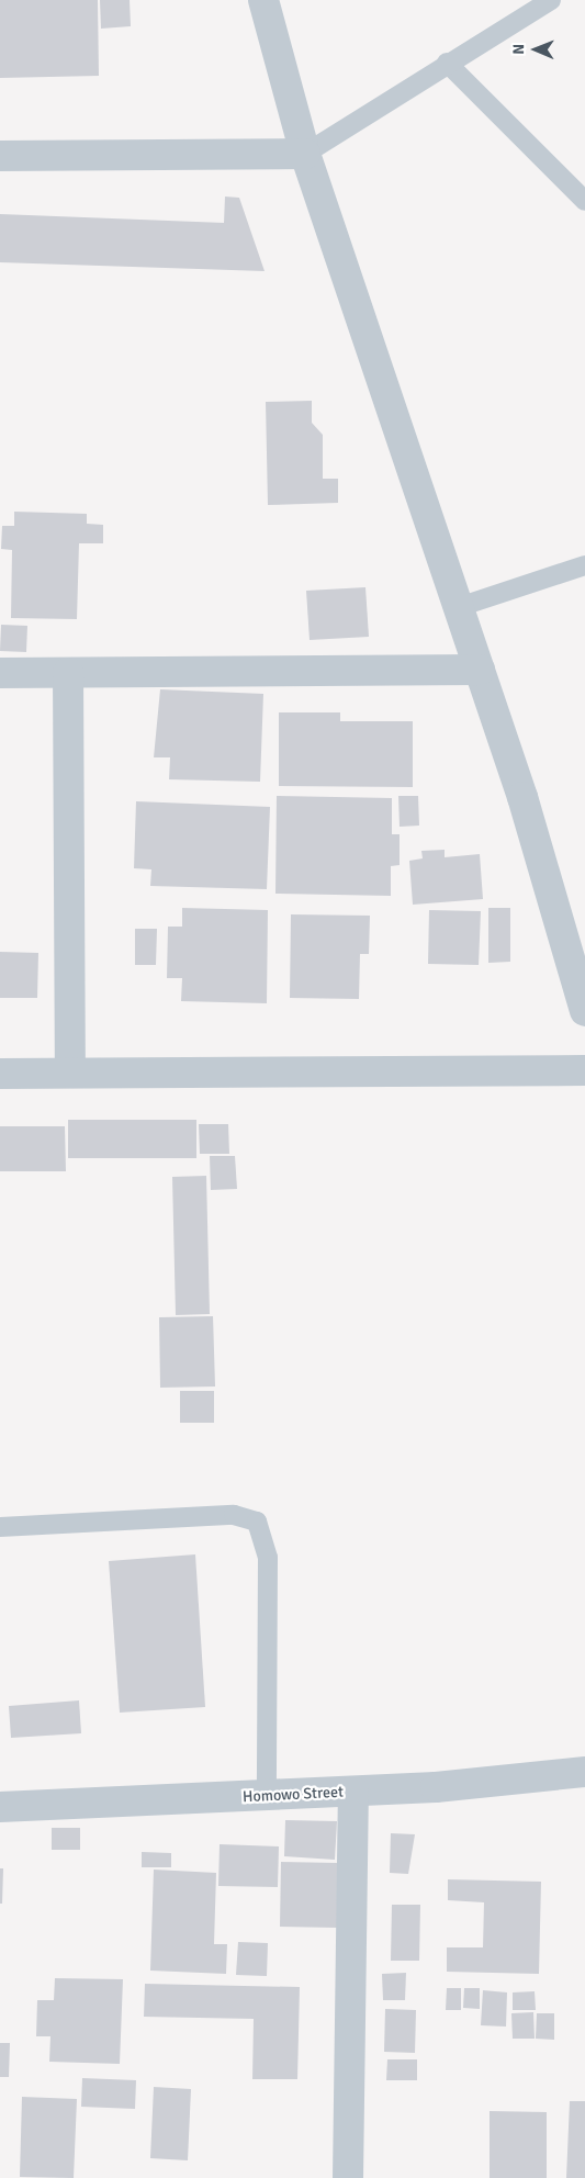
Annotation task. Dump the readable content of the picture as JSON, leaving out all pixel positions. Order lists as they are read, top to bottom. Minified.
{"streets":{"street":["Homowo Street"]},"north":"left"}
